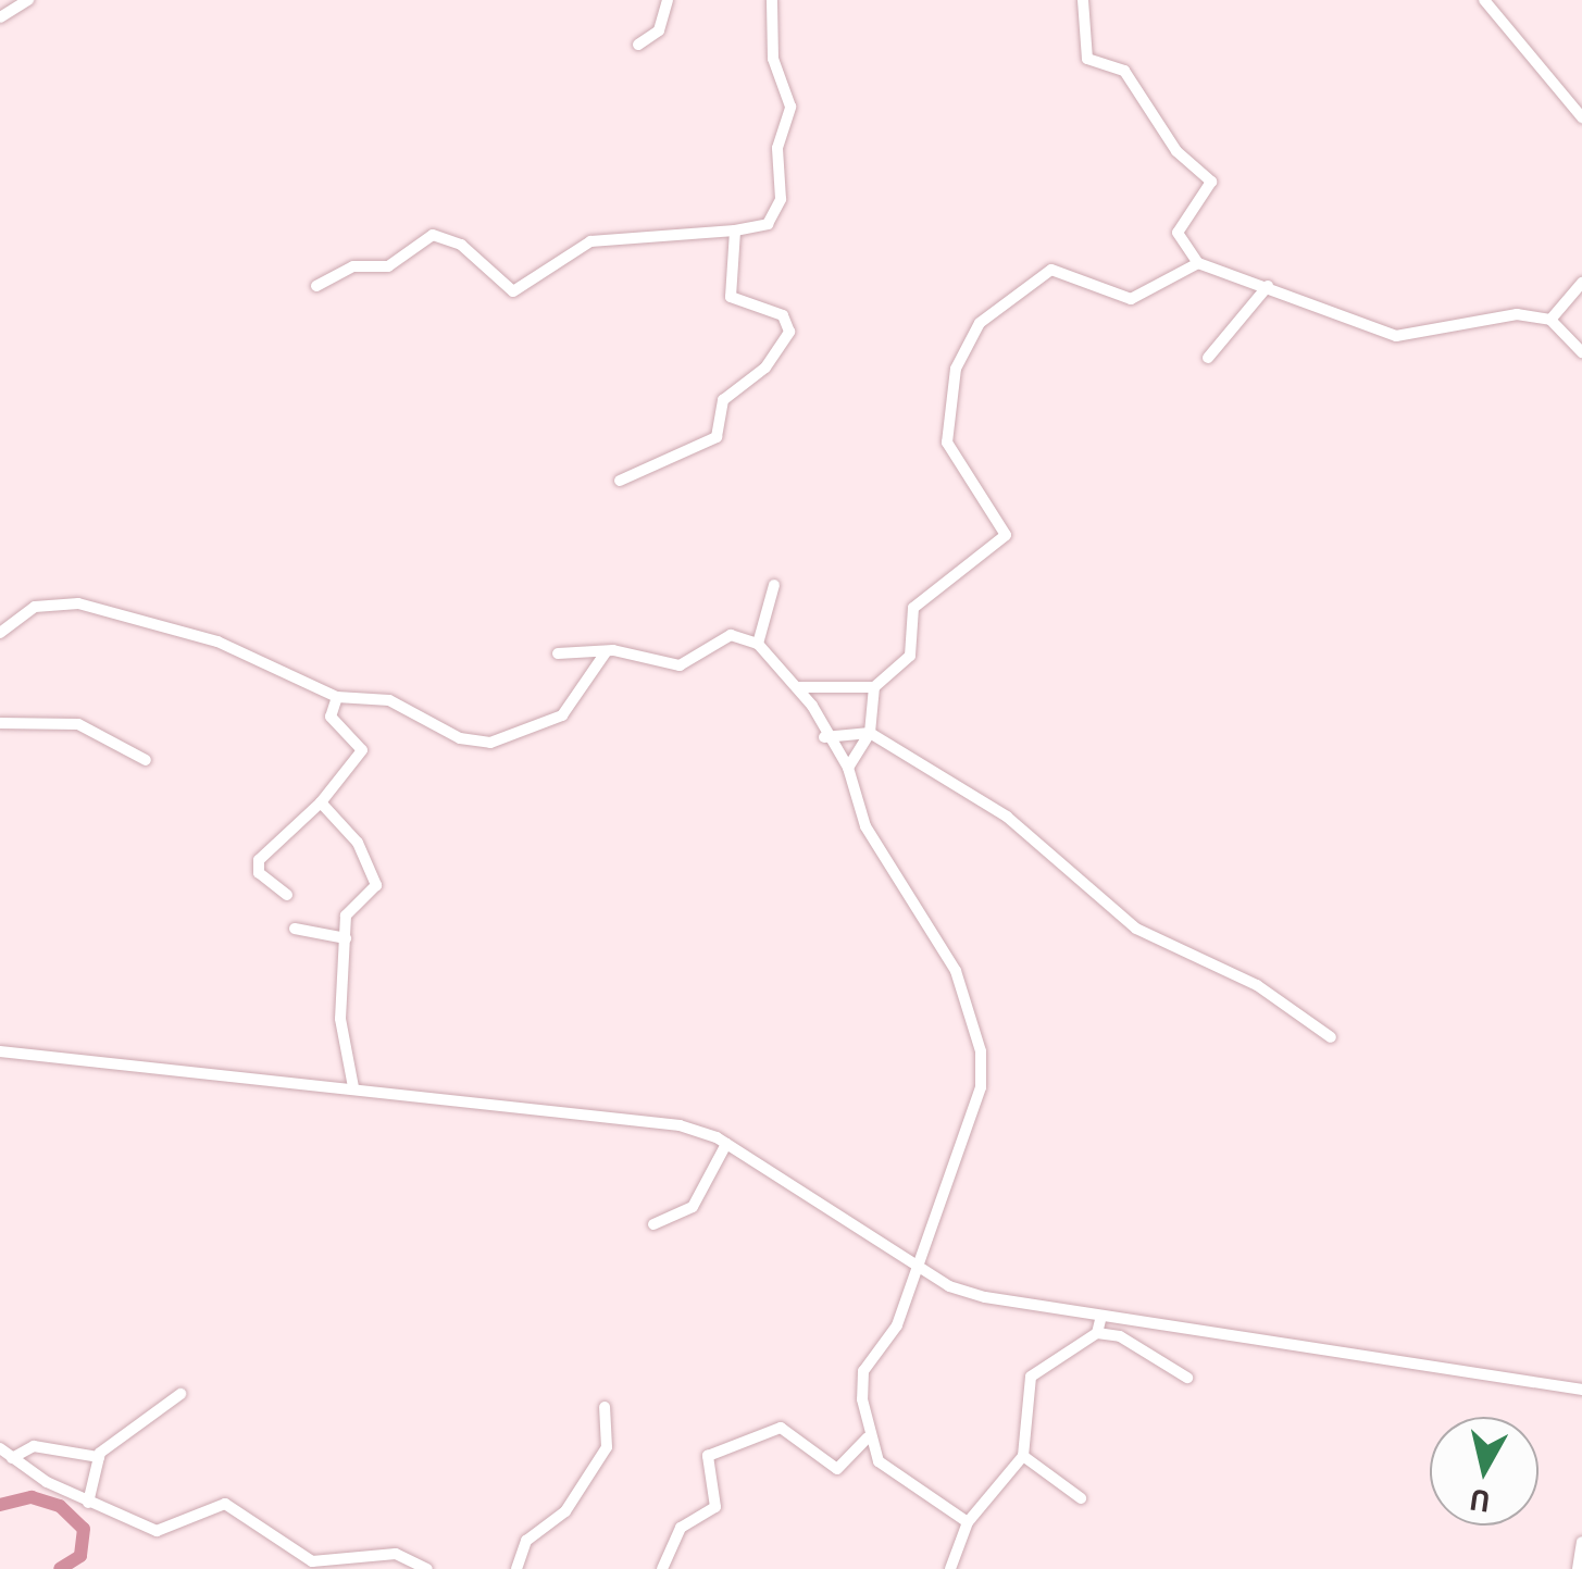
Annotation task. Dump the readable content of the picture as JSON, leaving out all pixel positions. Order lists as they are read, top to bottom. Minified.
{"north":"bottom"}
